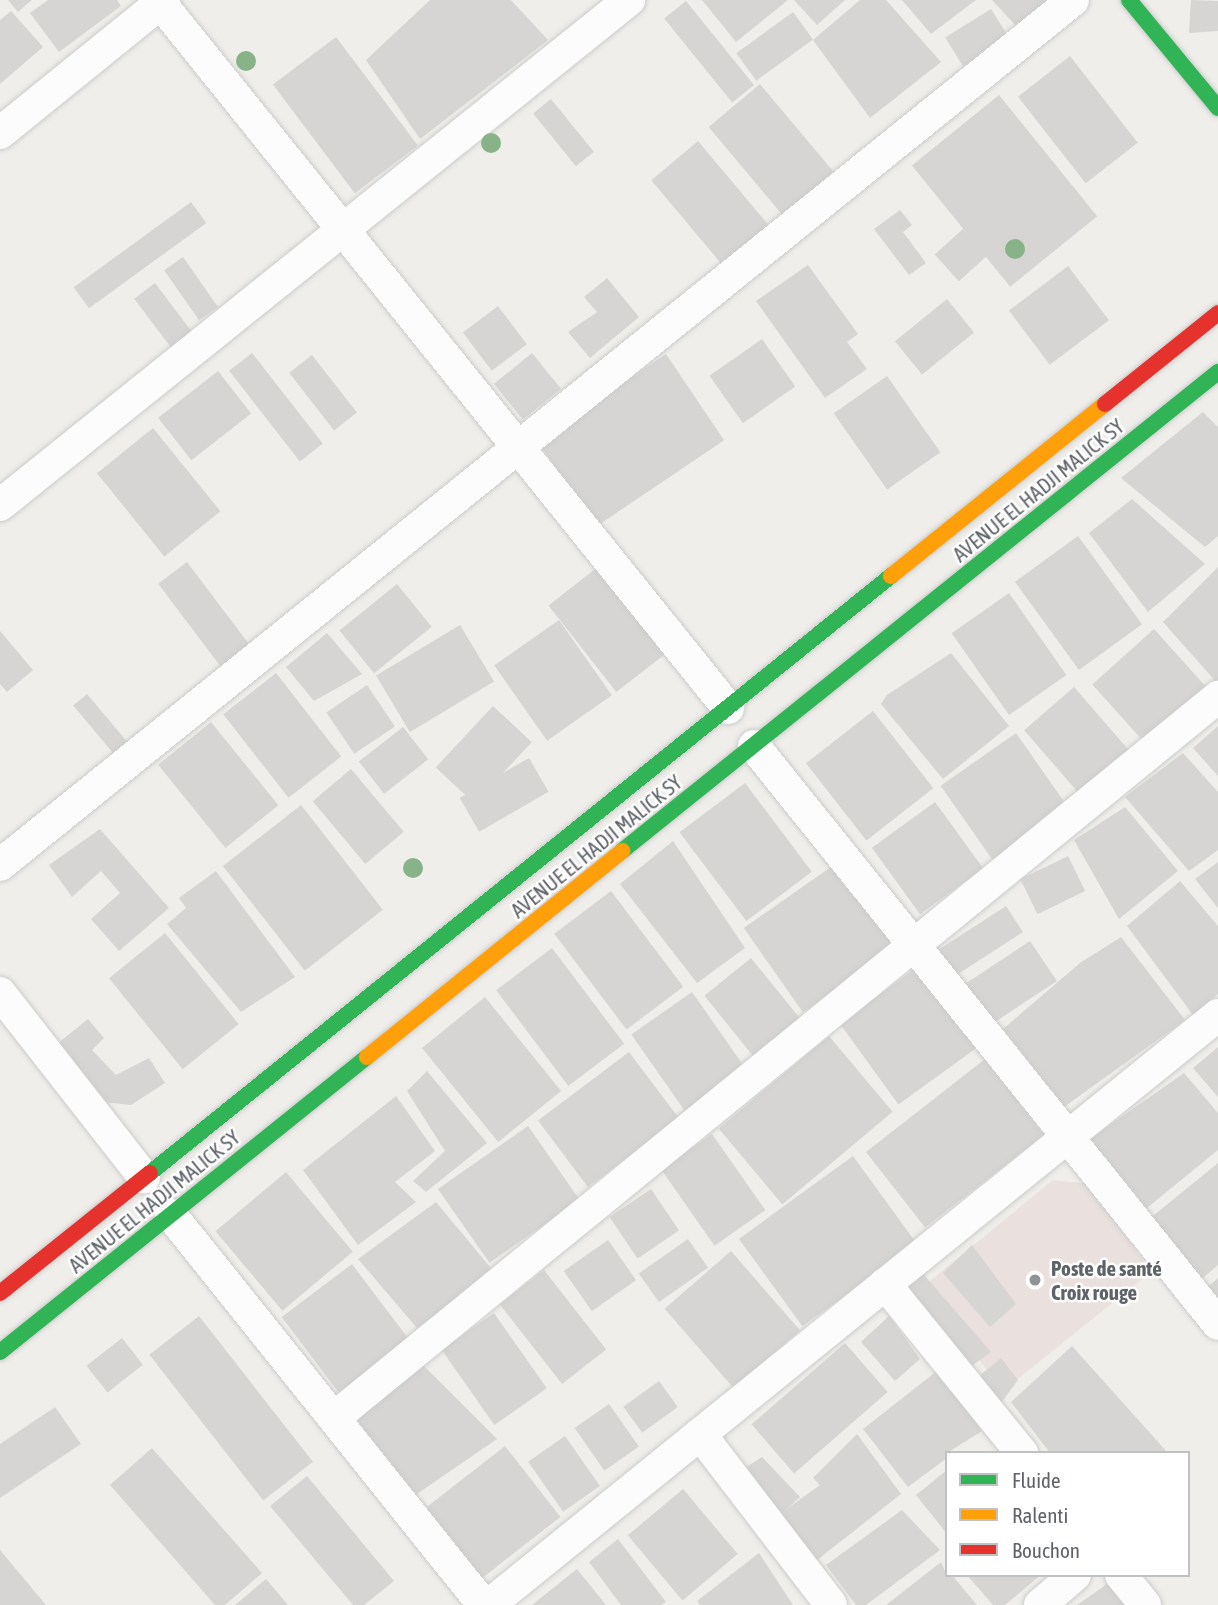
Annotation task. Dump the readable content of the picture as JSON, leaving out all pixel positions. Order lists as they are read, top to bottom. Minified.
{"streets":{"street":["AVENUE EL HADJI MALICK SY"]},"places":["Poste de santé Croix rouge"],"legend":["Fluide","Ralenti","Bouchon"]}
